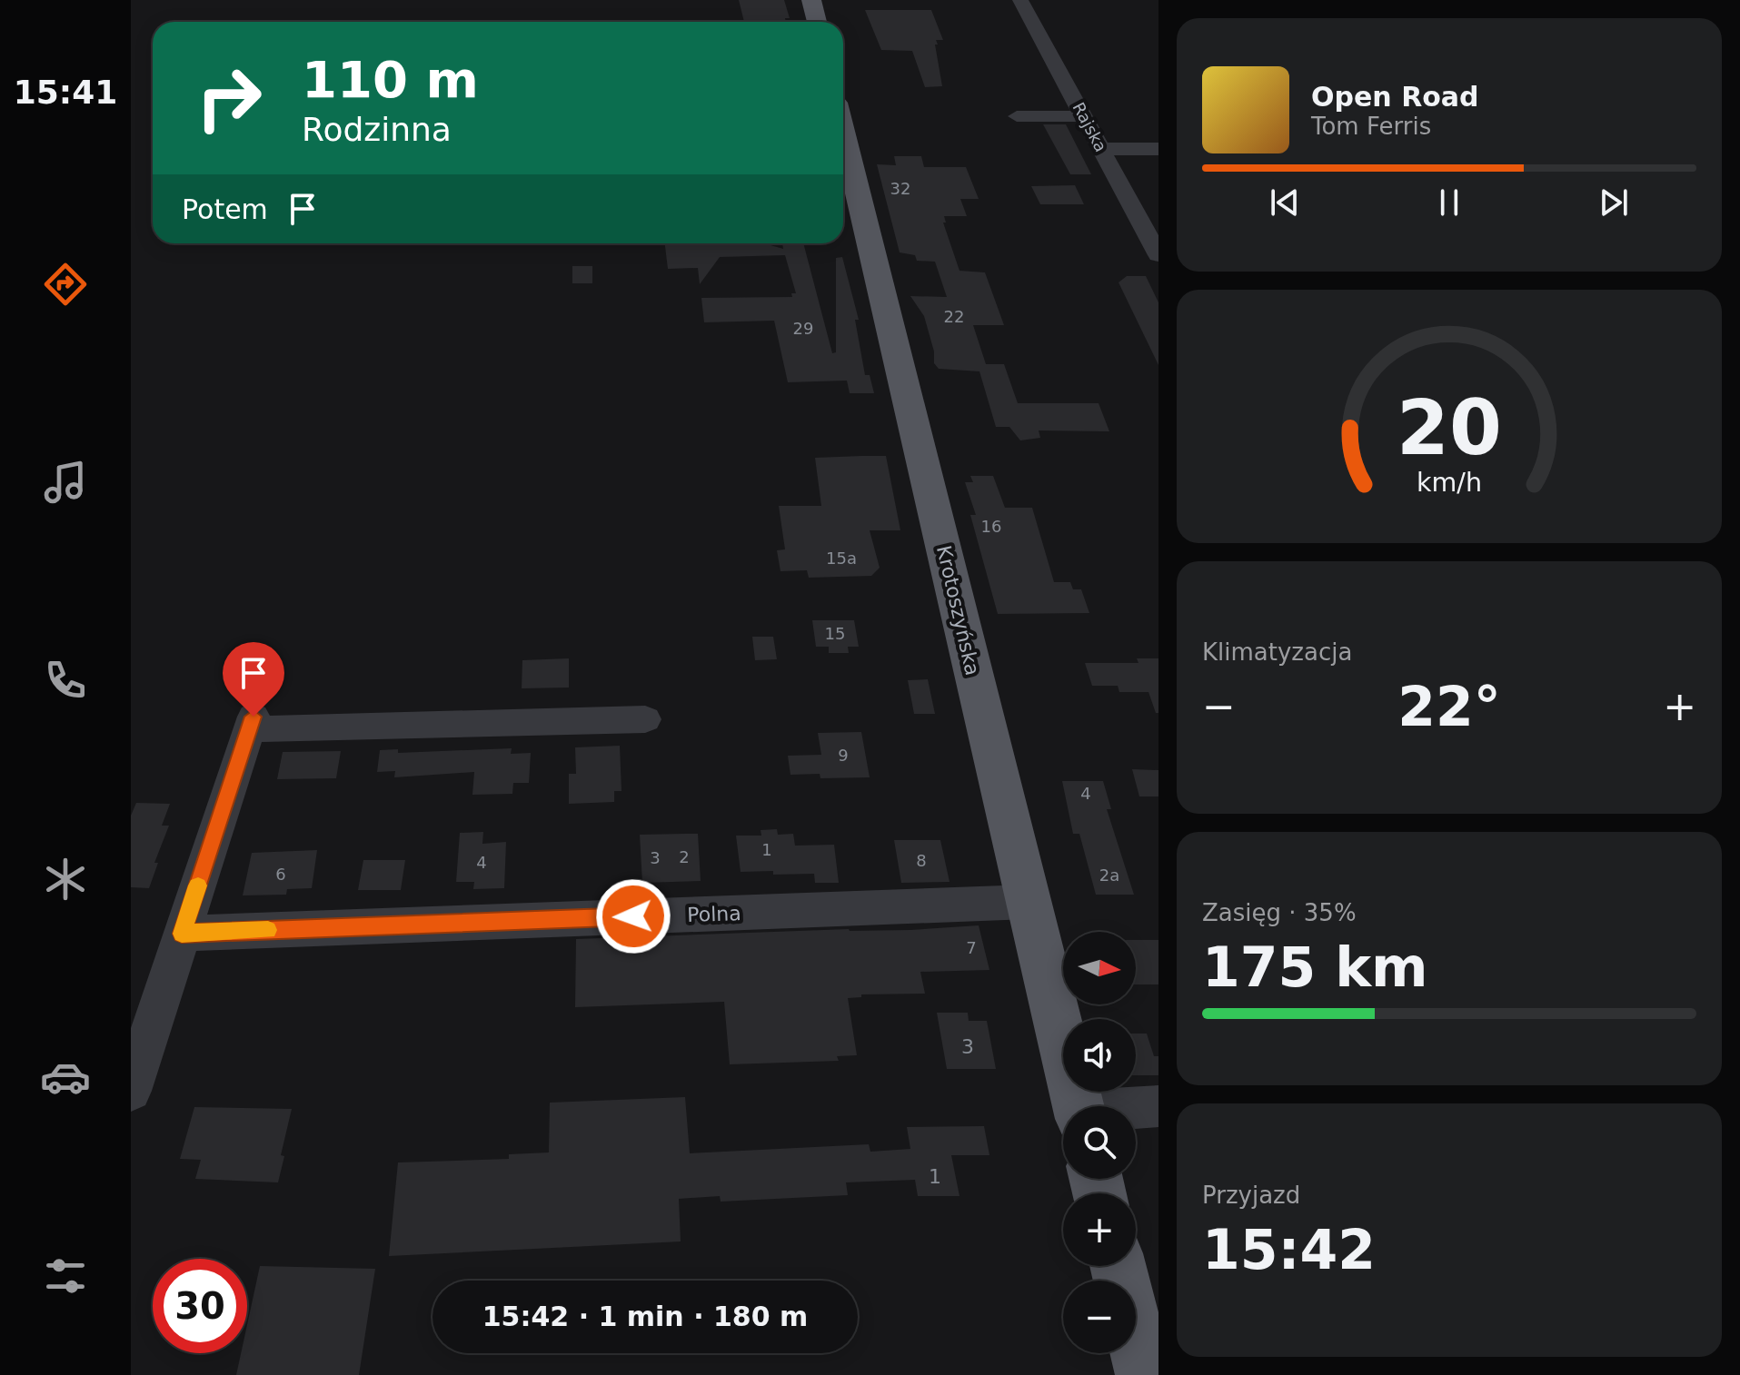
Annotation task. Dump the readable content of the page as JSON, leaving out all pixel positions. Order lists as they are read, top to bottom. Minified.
{"streets":{"main road":["Krotoszyńska"],"street":["Rajska","Polna"]},"crossings":[["Krotoszyńska","Polna"]],"house_numbers":["32","22","29","16","15a","15","9","4","1","2","3","8","4","6","2a","7","3","1"],"north":"right","page":{"tabs":"15:41","turn":["110 m","Rodzinna"],"song":["Open Road","Tom Ferris"],"then":"Potem","tile":["Klimatyzacja",["Zasięg · 35%","175 km"],["Przyjazd","15:42"]],"heat":["−","22°","+"],"map_buttons":["+","−"],"limit":"30","trip":"15:42 · 1 min · 180 m","gauge":["20","km/h"]}}
